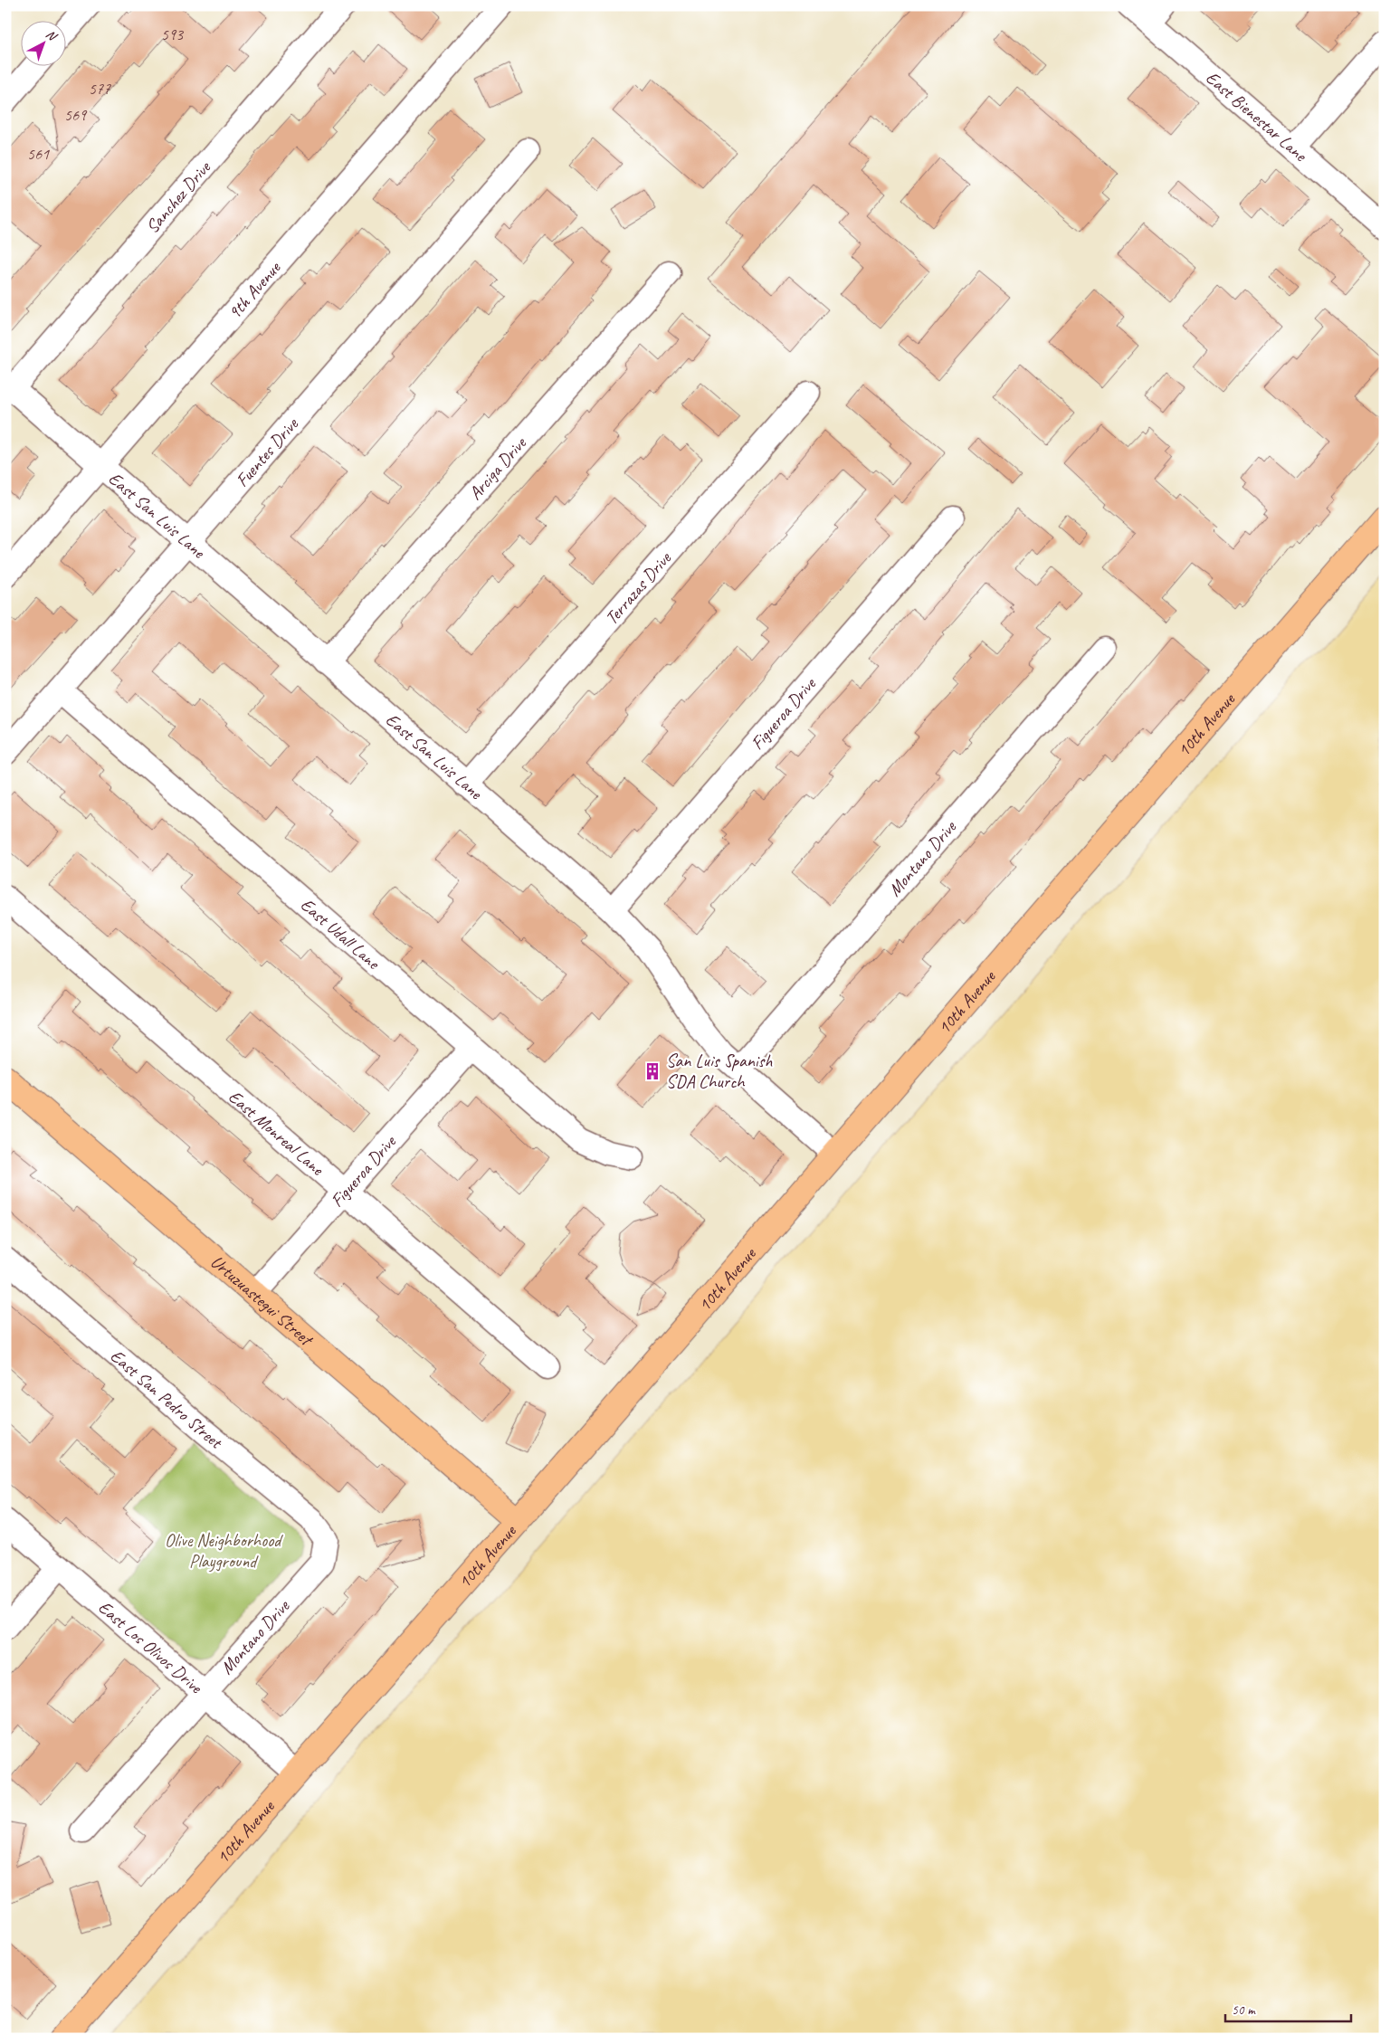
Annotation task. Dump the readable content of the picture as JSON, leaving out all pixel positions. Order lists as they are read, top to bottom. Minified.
{"streets":{"main road":["10th Avenue","Urtuzuastegui Street"],"street":["East Bienestar Lane","Sanchez Drive","9th Avenue","Fuentes Drive","Arciga Drive","East San Luis Lane","Terrazas Drive","Figueroa Drive","Montano Drive","East Udall Lane","East Monreal Lane","East San Pedro Street","East Los Olivos Drive"]},"crossings":[["Sanchez Drive","East San Luis Lane"],["9th Avenue","East San Luis Lane"],["Fuentes Drive","East San Luis Lane"],["Fuentes Drive","East Udall Lane"],["Arciga Drive","East San Luis Lane"],["East San Luis Lane","Terrazas Drive"],["East San Luis Lane","Figueroa Drive"],["East San Luis Lane","10th Avenue"],["East San Luis Lane","Montano Drive"],["Figueroa Drive","East Udall Lane"],["Figueroa Drive","East Monreal Lane"],["Figueroa Drive","Urtuzuastegui Street"],["10th Avenue","Urtuzuastegui Street"],["10th Avenue","East Los Olivos Drive"],["Montano Drive","East San Pedro Street"],["Montano Drive","East Los Olivos Drive"]],"parks":["Olive Neighborhood Playground"],"places":{"building":["San Luis Spanish SDA Church"]},"house_numbers":["593","577","569","561"],"scale_bar":"50 m","north":"top right"}
